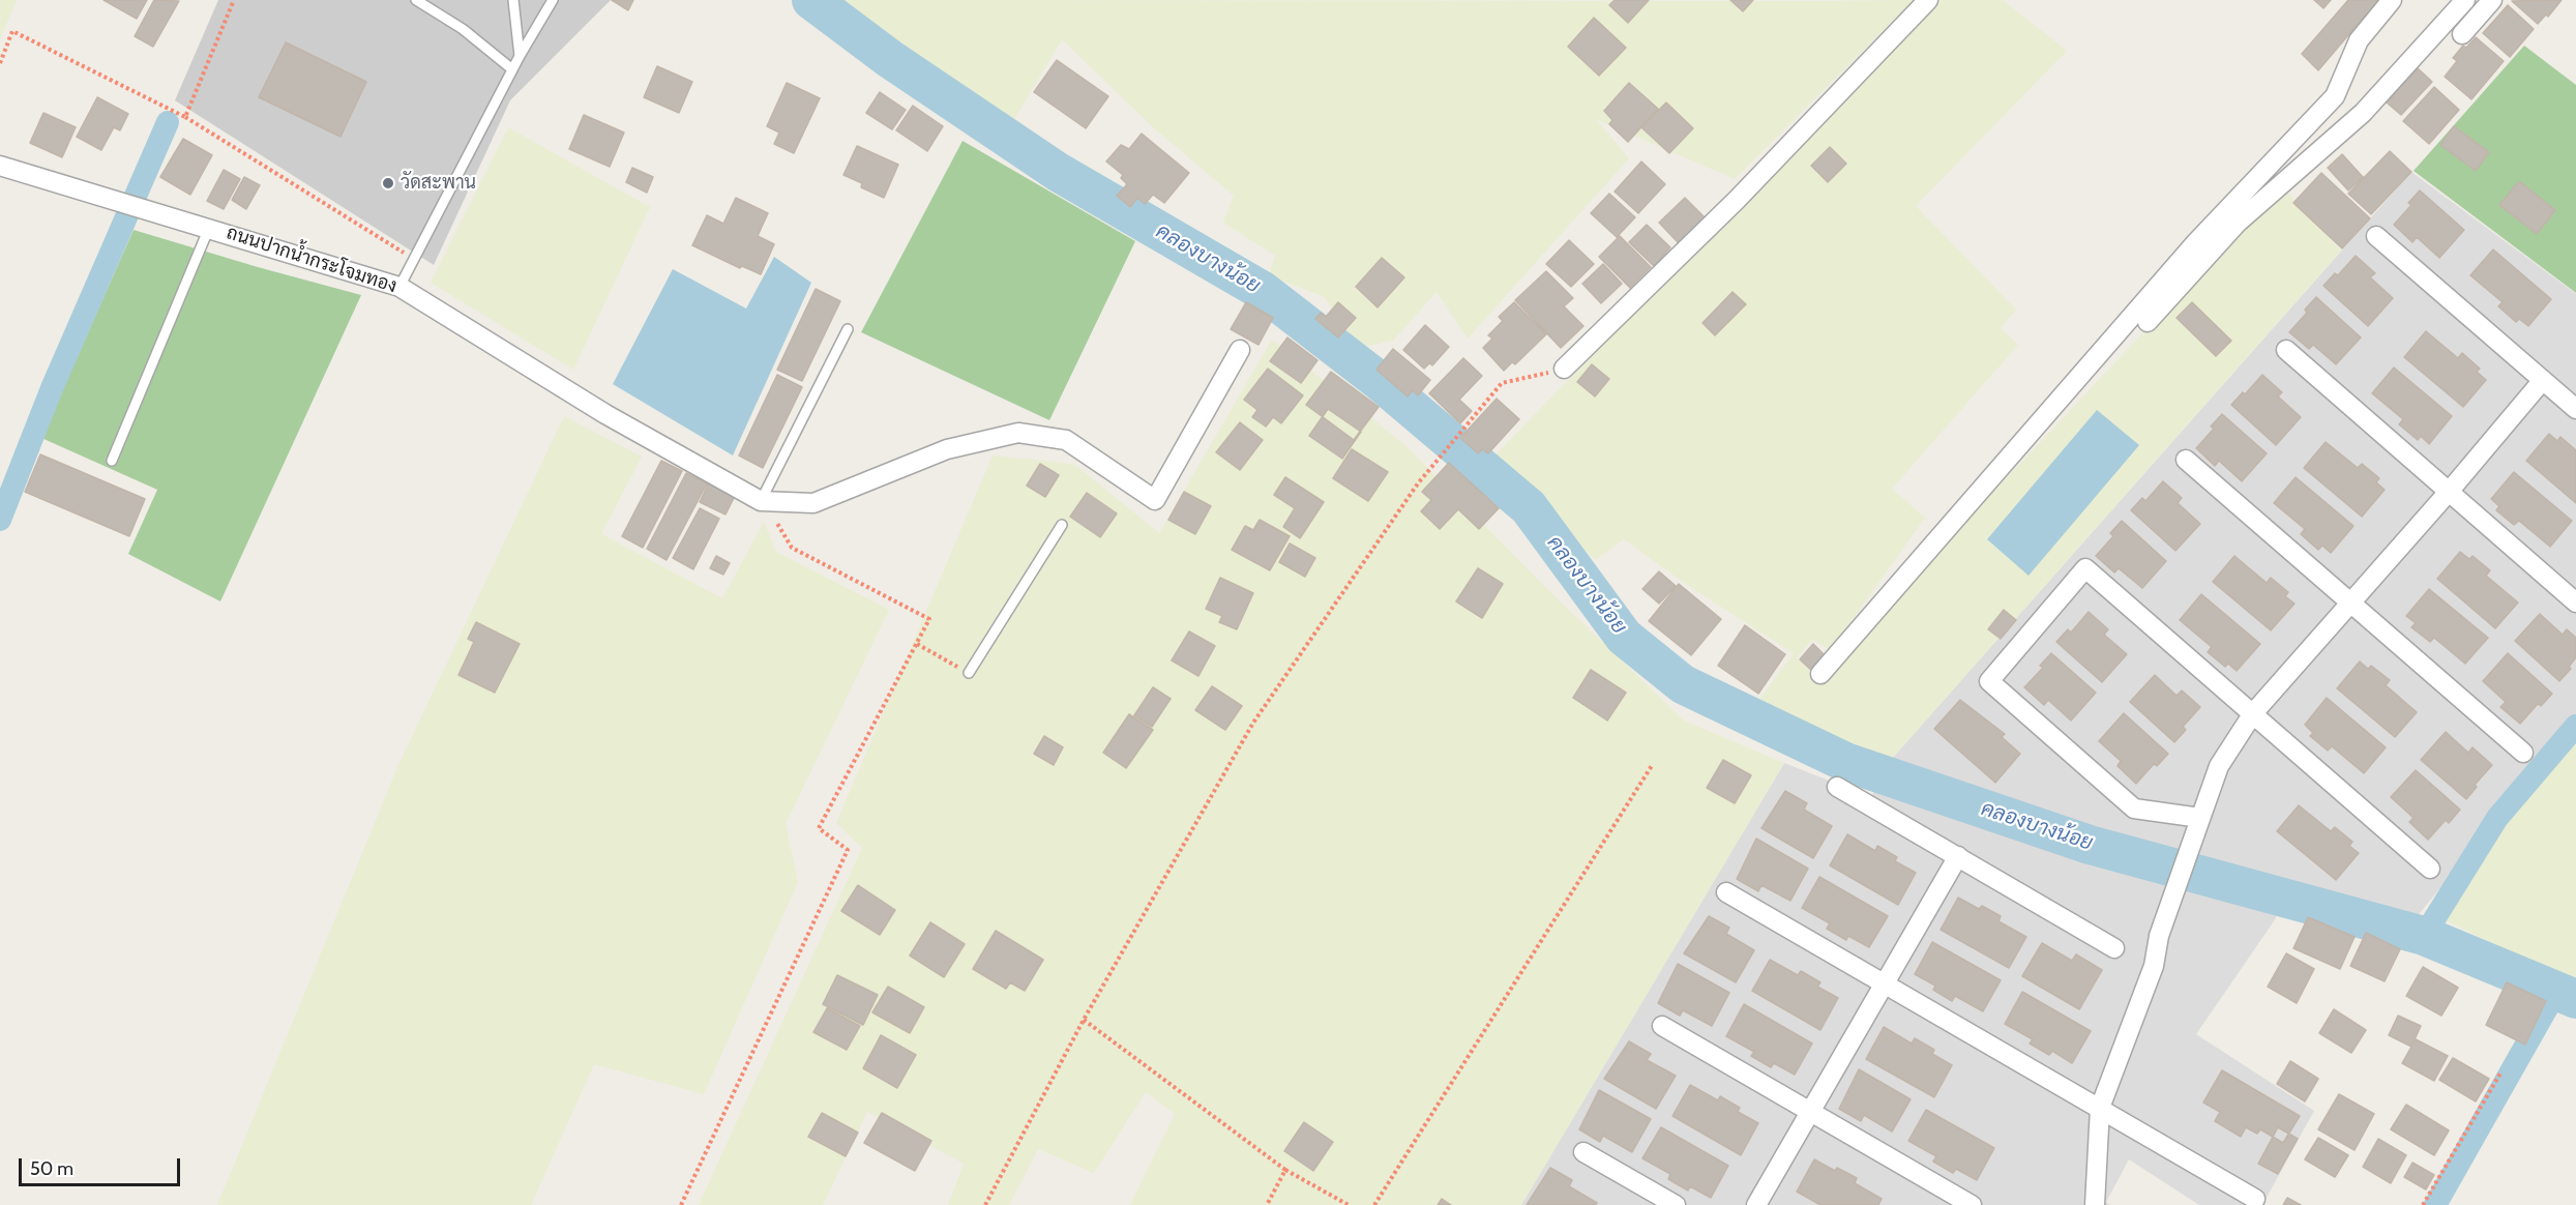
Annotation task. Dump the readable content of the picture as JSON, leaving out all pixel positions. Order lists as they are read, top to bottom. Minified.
{"streets":{"street":["ถนนปากน้ำกระโจมทอง"]},"water":["คลองบางน้อย"],"places":["วัดสะพาน"],"scale_bar":"50 m"}
